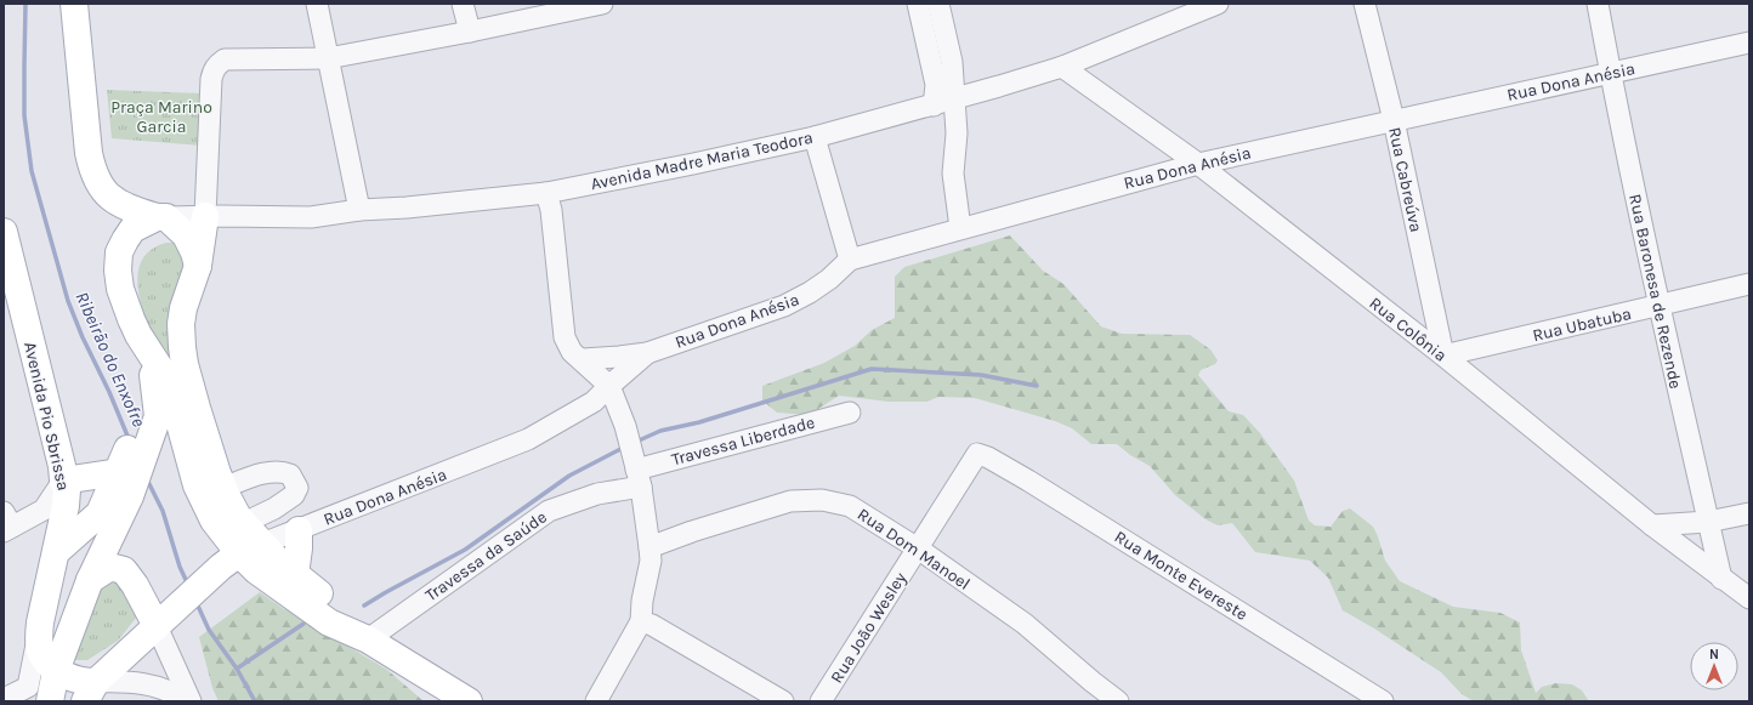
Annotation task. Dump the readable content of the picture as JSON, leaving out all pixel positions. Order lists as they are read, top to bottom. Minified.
{"streets":{"main road":["Avenida Pio Sbrissa"],"street":["Rua Dona Anésia","Avenida Madre Maria Teodora","Rua Cabreúva","Rua Baronesa de Rezende","Rua Ubatuba","Rua Colônia","Travessa Liberdade","Rua Dom Manoel","Travessa da Saúde","Rua Monte Evereste","Rua João Wesley"]},"crossings":[["Rua Dona Anésia","Rua Cabreúva"],["Rua Dona Anésia","Rua Baronesa de Rezende"],["Rua Dona Anésia","Rua Colônia"],["Avenida Madre Maria Teodora","Rua Colônia"],["Rua Cabreúva","Rua Ubatuba"],["Rua Cabreúva","Rua Colônia"],["Rua Baronesa de Rezende","Rua Ubatuba"],["Rua Baronesa de Rezende","Rua Colônia"],["Rua Ubatuba","Rua Colônia"],["Travessa Liberdade","Travessa da Saúde"],["Rua Dom Manoel","Rua João Wesley"],["Rua Monte Evereste","Rua João Wesley"]],"water":["Ribeirão do Enxofre"],"parks":["Praça Marino Garcia"],"north":"top"}
